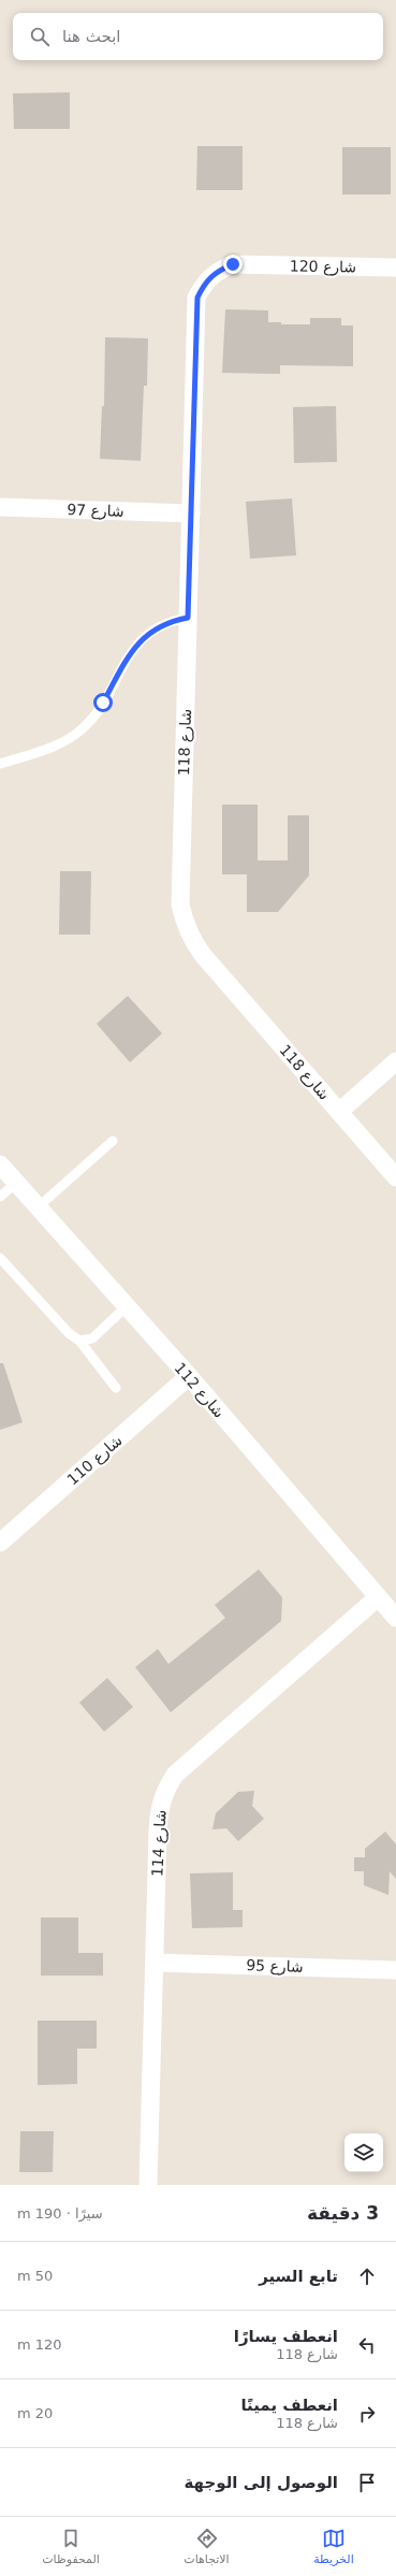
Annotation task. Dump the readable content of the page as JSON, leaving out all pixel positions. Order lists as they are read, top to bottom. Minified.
{"streets":{"street":["شارع 120","شارع 97","شارع 118","شارع 112","شارع 110","شارع 114","شارع 95"]},"crossings":[["شارع 120","شارع 118"],["شارع 97","شارع 118"],["شارع 112","شارع 110"],["شارع 112","شارع 114"],["شارع 114","شارع 95"]],"page":{"search":"ابحث هنا","heading":["3 دقيقة","سيرًا · 190 m"],"list":[["تابع السير","50 m"],["انعطف يسارًا","شارع 118","120 m"],["انعطف يمينًا","شارع 118","20 m"],"الوصول إلى الوجهة"],"nav":["الخريطة","الاتجاهات","المحفوظات"]}}
